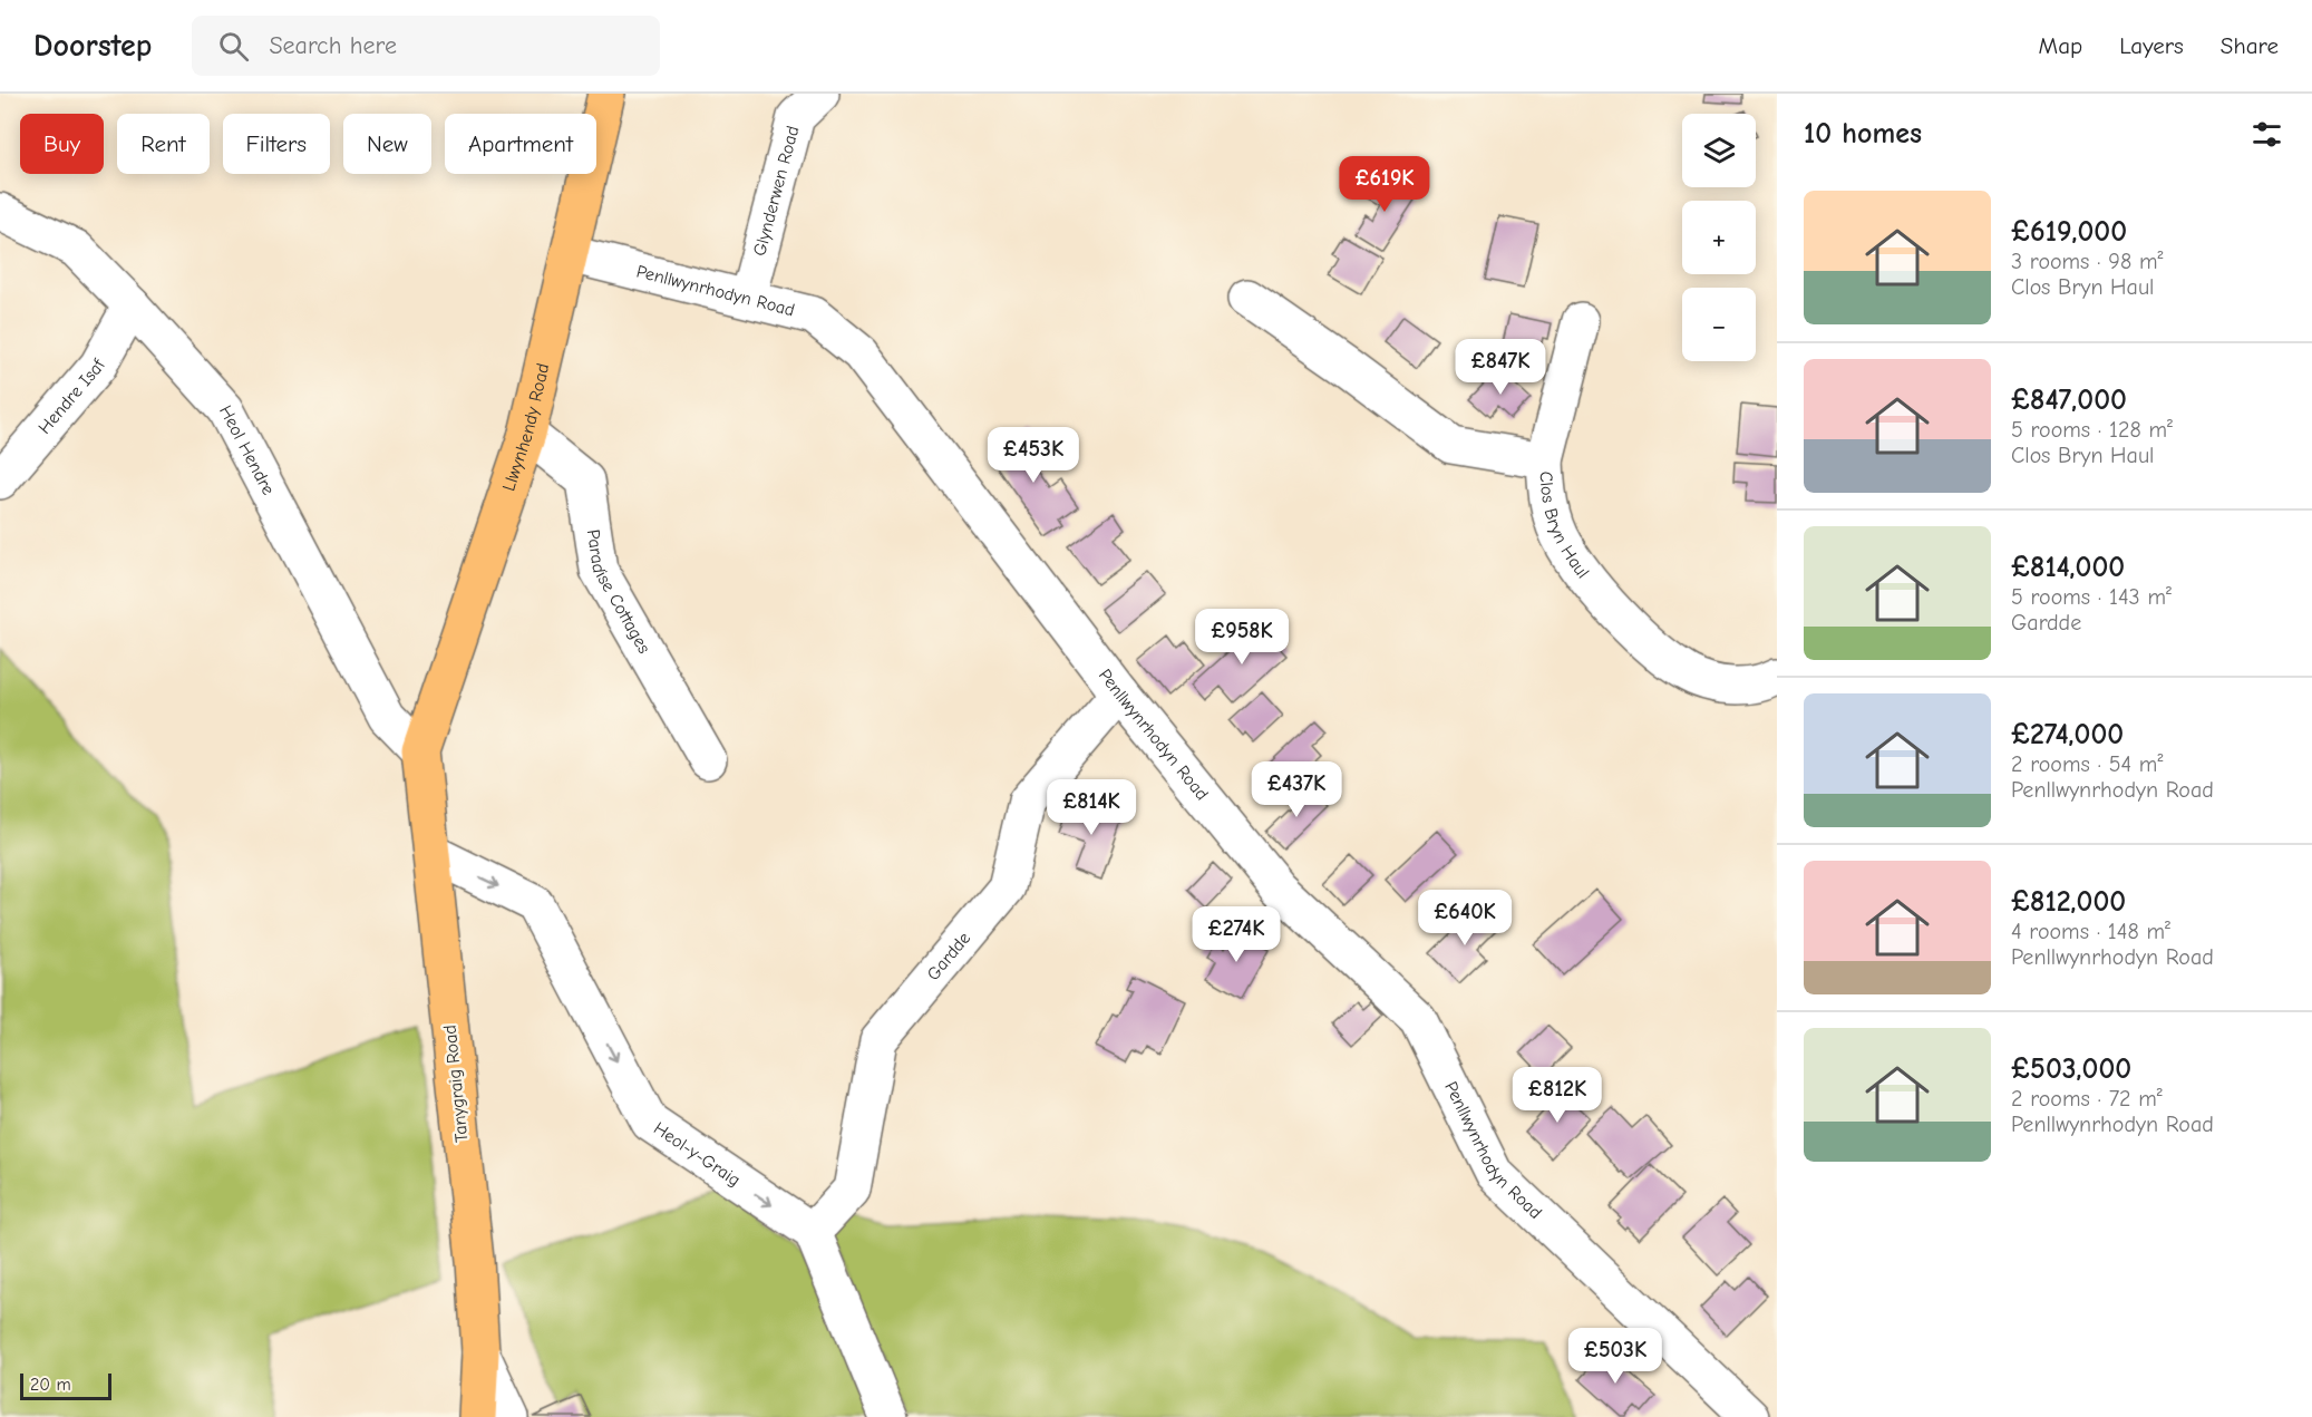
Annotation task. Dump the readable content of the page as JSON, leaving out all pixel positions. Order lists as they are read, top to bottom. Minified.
{"streets":{"main road":["Llwynhendy Road","Tanygraig Road"],"street":["Glynderwen Road","Penllwynrhodyn Road","Hendre Isaf","Heol Hendre","Clos Bryn Haul","Paradise Cottages","Gardde","Heol-y-Graig"]},"crossings":[["Glynderwen Road","Penllwynrhodyn Road"],["Penllwynrhodyn Road","Llwynhendy Road"],["Penllwynrhodyn Road","Gardde"],["Hendre Isaf","Heol Hendre"],["Llwynhendy Road","Heol Hendre"],["Llwynhendy Road","Paradise Cottages"],["Llwynhendy Road","Tanygraig Road"],["Heol Hendre","Tanygraig Road"],["Gardde","Heol-y-Graig"],["Tanygraig Road","Heol-y-Graig"]],"one_way":["Heol-y-Graig"],"scale_bar":"20 m","page":{"header":"Doorstep","search":"Search here","nav":["Map","Layers","Share"],"heading":"10 homes","map_buttons":["+","−"],"chip":["Buy","Rent","Filters","New","Apartment"],"price":["£619K","£847K","£453K","£958K","£437K","£814K","£640K","£274K","£812K","£503K"],"list":[{"name":"£619,000","note":"3 rooms · 98 m² · Clos Bryn Haul"},{"name":"£847,000","note":"5 rooms · 128 m² · Clos Bryn Haul"},{"name":"£814,000","note":"5 rooms · 143 m² · Gardde"},{"name":"£274,000","note":"2 rooms · 54 m² · Penllwynrhodyn Road"},{"name":"£812,000","note":"4 rooms · 148 m² · Penllwynrhodyn Road"},{"name":"£503,000","note":"2 rooms · 72 m² · Penllwynrhodyn Road"}],"scale":"20 m"}}
